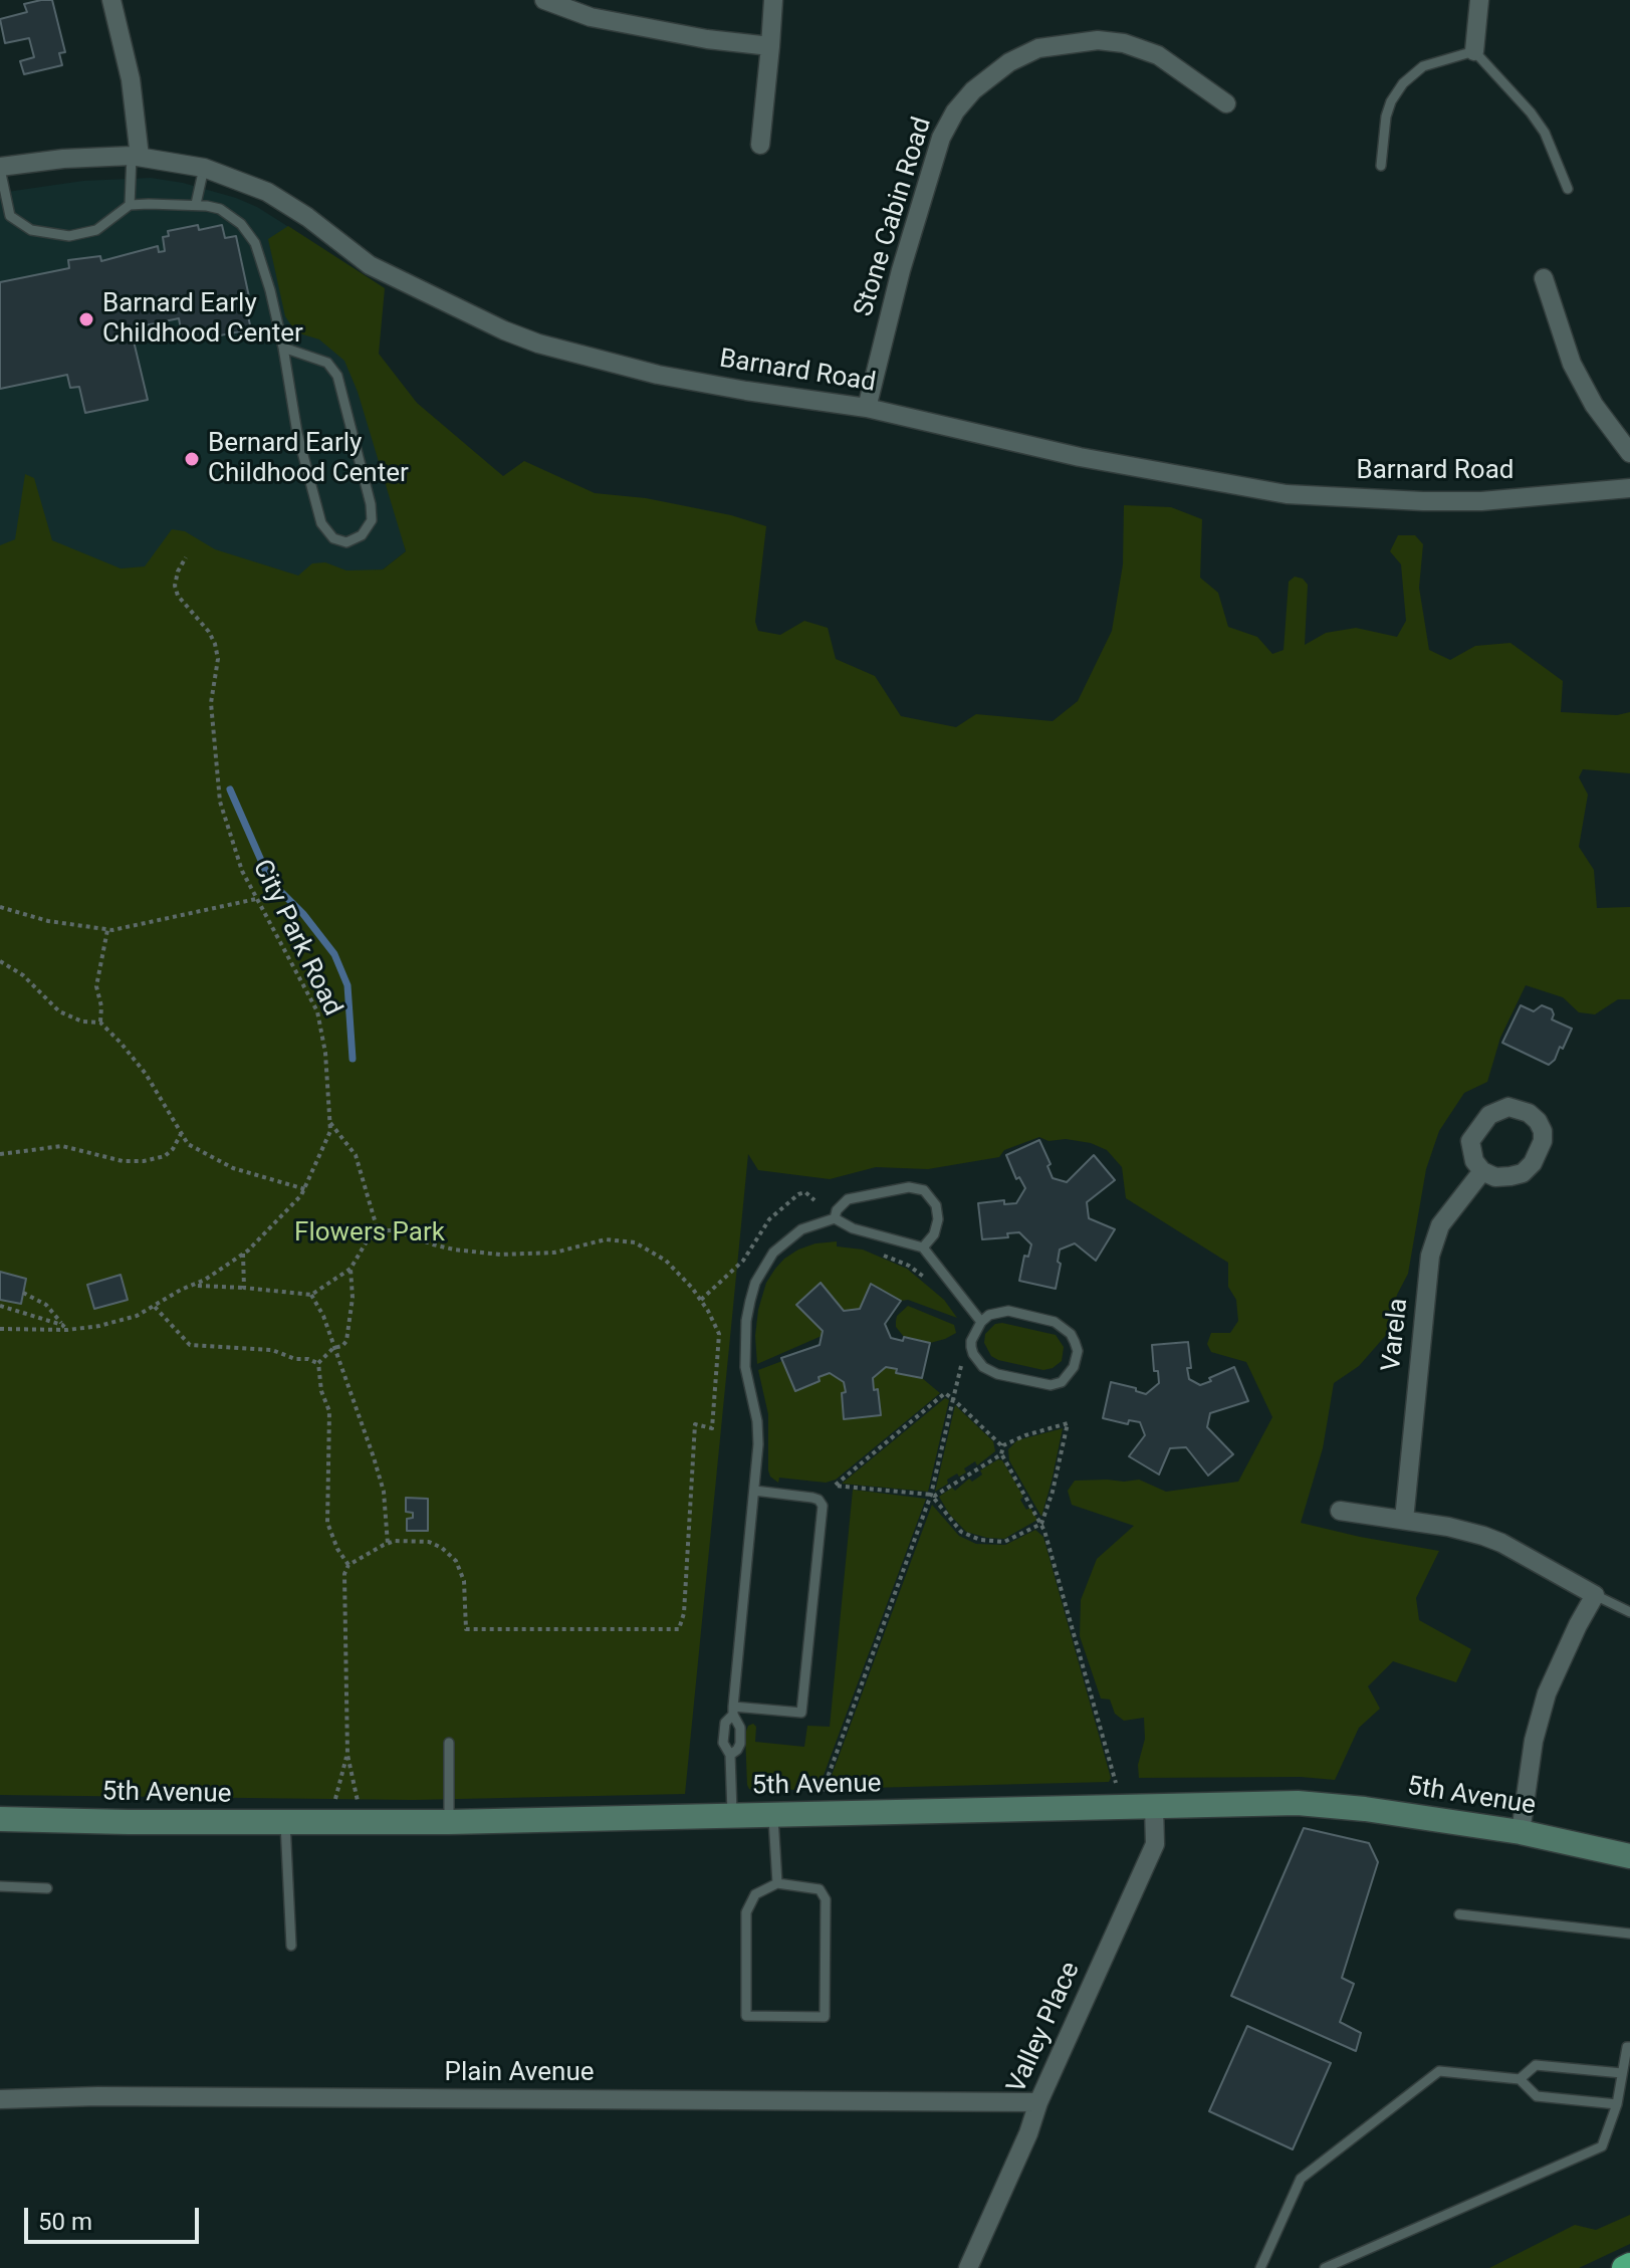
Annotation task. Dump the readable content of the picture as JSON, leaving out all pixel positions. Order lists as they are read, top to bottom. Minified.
{"streets":{"street":["Stone Cabin Road","Barnard Road","Varela","5th Avenue","Valley Place","Plain Avenue"],"path":["City Park Road"]},"crossings":[["Stone Cabin Road","Barnard Road"],["5th Avenue","Valley Place"],["Valley Place","Plain Avenue"]],"parks":["Flowers Park"],"places":["Barnard Early Childhood Center","Bernard Early Childhood Center"],"scale_bar":"50 m"}
